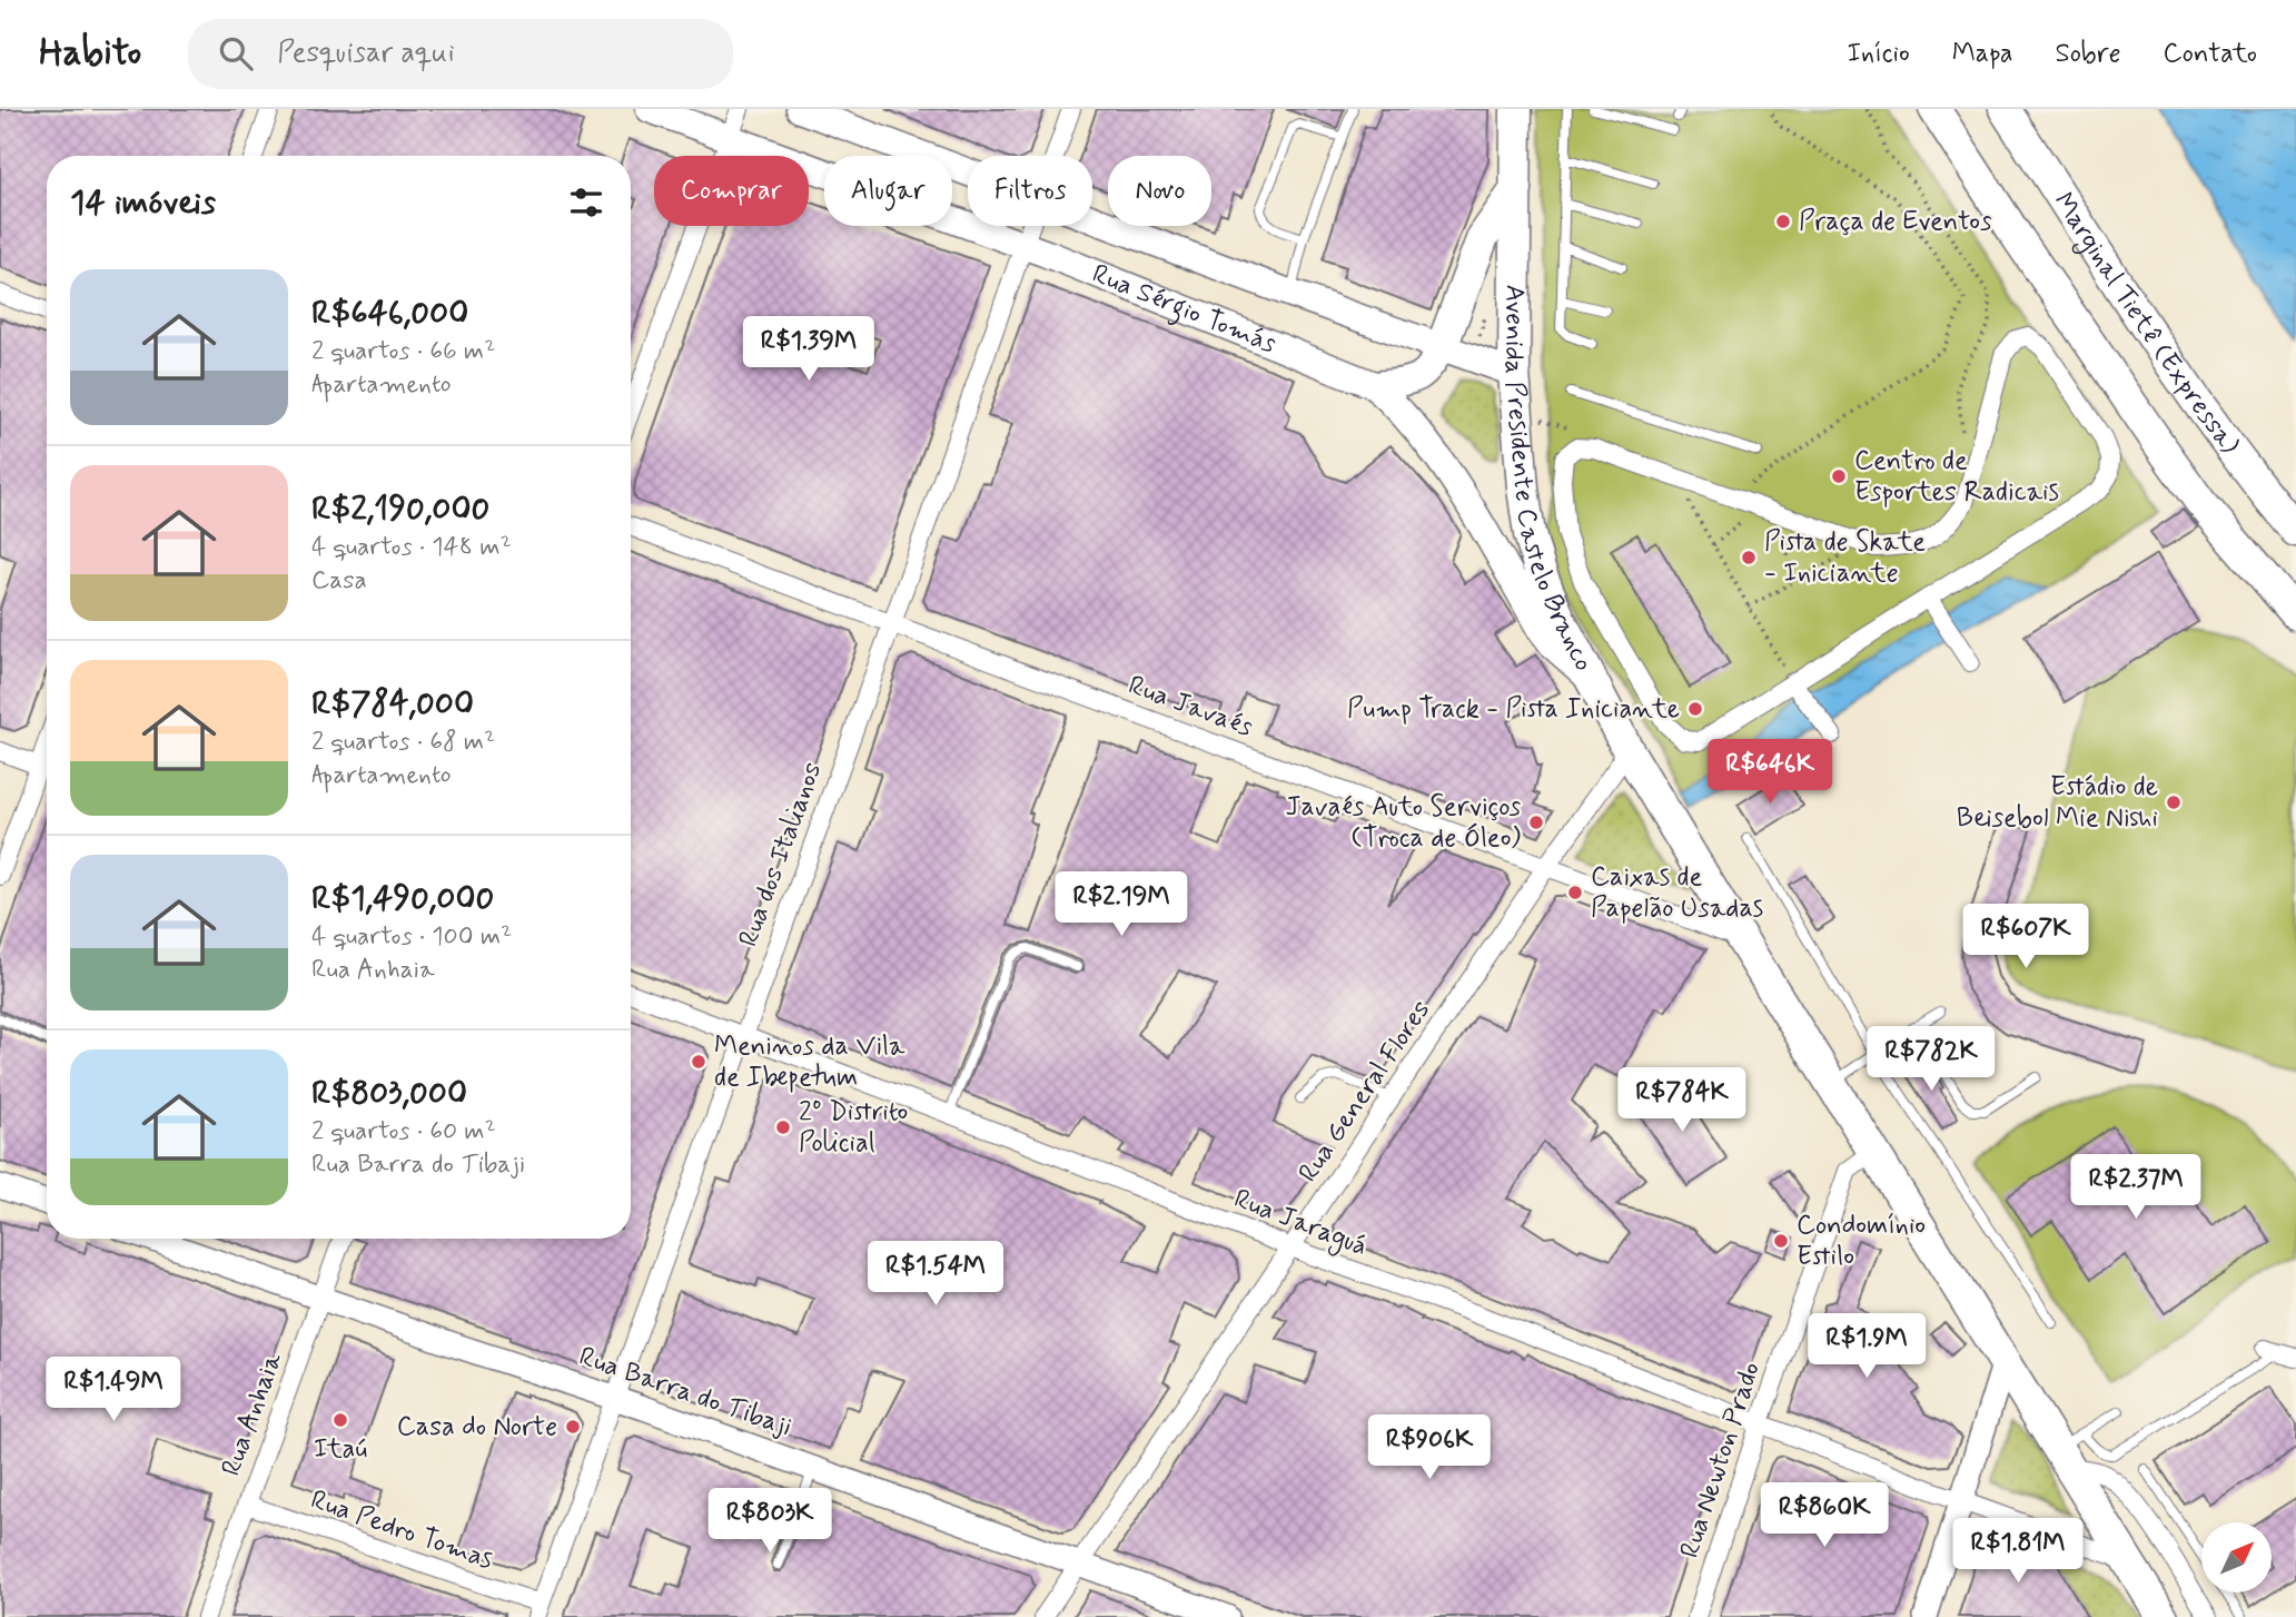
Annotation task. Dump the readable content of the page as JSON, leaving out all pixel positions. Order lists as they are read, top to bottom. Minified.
{"streets":{"highway":["Marginal Tietê (Expressa)","Avenida Presidente Castelo Branco"],"main road":["Rua Sérgio Tomás"],"street":["Rua Javaés","Rua dos Italianos","Rua General Flores","Rua Jaraguá","Rua Barra do Tibaji","Rua Anhaia","Rua Newton Prado","Rua Pedro Tomas"]},"crossings":[["Rua Sérgio Tomás","Avenida Presidente Castelo Branco"],["Rua Sérgio Tomás","Rua dos Italianos"],["Avenida Presidente Castelo Branco","Rua Javaés"],["Avenida Presidente Castelo Branco","Rua General Flores"],["Avenida Presidente Castelo Branco","Rua Jaraguá"],["Avenida Presidente Castelo Branco","Rua Newton Prado"],["Rua Javaés","Rua dos Italianos"],["Rua Javaés","Rua General Flores"],["Rua dos Italianos","Rua Jaraguá"],["Rua dos Italianos","Rua Barra do Tibaji"],["Rua dos Italianos","Rua Pedro Tomas"],["Rua General Flores","Rua Jaraguá"],["Rua General Flores","Rua Barra do Tibaji"],["Rua Jaraguá","Rua Newton Prado"],["Rua Barra do Tibaji","Rua Anhaia"],["Rua Anhaia","Rua Pedro Tomas"]],"places":["Praça de Eventos","Centro de Esportes Radicais","Pista de Skate - Iniciante","Pump Track - Pista Iniciante","Estádio de Beisebol Mie Nishi","Javaés Auto Serviços (Troca de Óleo)","Caixas de Papelão Usadas","Meninos da Vila de Ibepetum","2º Distrito Policial","Condomínio Estilo","Itaú","Casa do Norte"],"north":"top right","page":{"header":"Habito","search":"Pesquisar aqui","nav":["Início","Mapa","Sobre","Contato"],"chip":["Comprar","Alugar","Filtros","Novo"],"heading":"14 imóveis","list":[{"name":"R$646,000","note":"2 quartos · 66 m² · Apartamento"},{"name":"R$2,190,000","note":"4 quartos · 148 m² · Casa"},{"name":"R$784,000","note":"2 quartos · 68 m² · Apartamento"},{"name":"R$1,490,000","note":"4 quartos · 100 m² · Rua Anhaia"},{"name":"R$803,000","note":"2 quartos · 60 m² · Rua Barra do Tibaji"}],"price":["R$1.39M","R$646K","R$2.19M","R$607K","R$782K","R$784K","R$2.37M","R$1.54M","R$1.9M","R$1.49M","R$906K","R$860K","R$803K","R$1.81M"]}}
